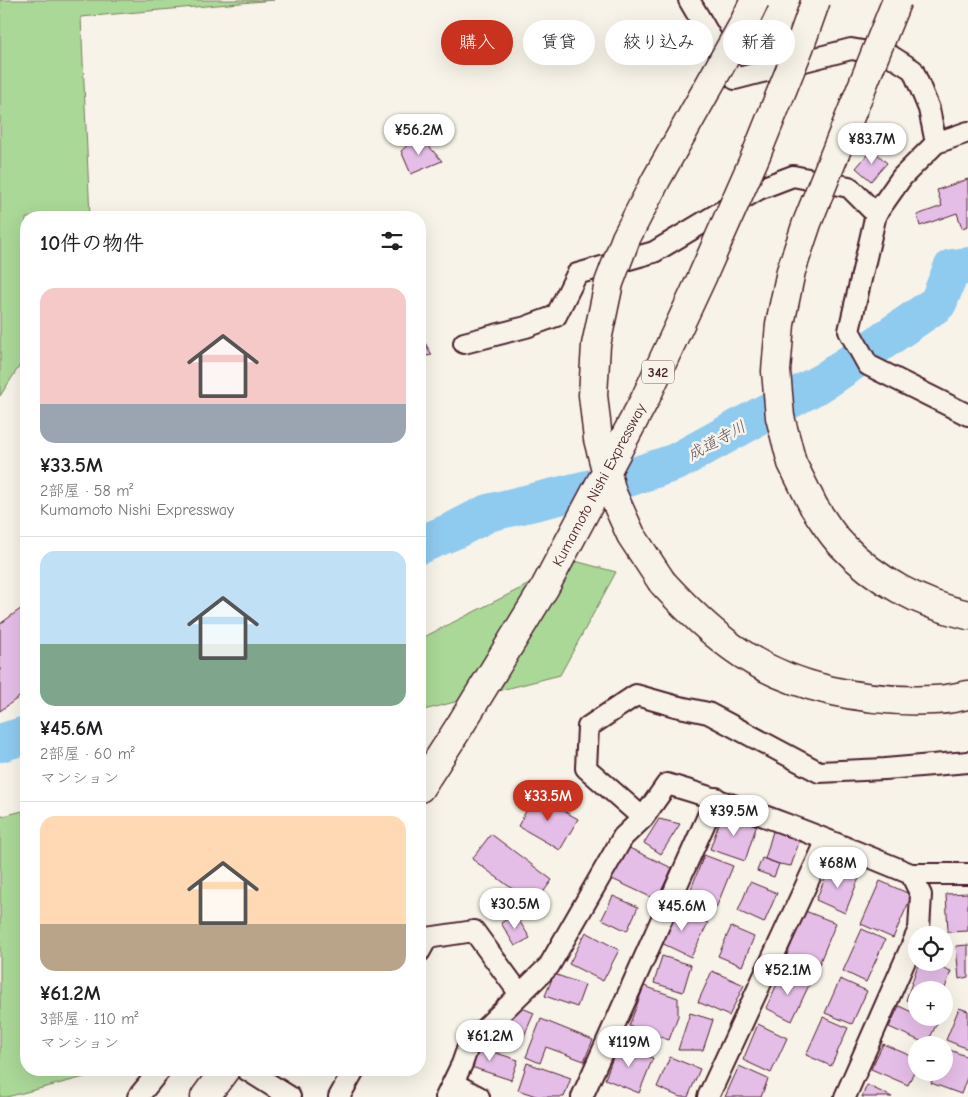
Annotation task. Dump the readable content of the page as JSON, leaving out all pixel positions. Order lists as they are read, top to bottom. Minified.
{"streets":{"highway":["342","Kumamoto Nishi Expressway"]},"water":["成道寺川"],"page":{"chip":["購入","賃貸","絞り込み","新着"],"price":["¥56.2M","¥83.7M","¥33.5M","¥39.5M","¥68M","¥30.5M","¥45.6M","¥52.1M","¥61.2M","¥119M"],"heading":"10件の物件","list":[{"name":"¥33.5M","note":"2部屋 · 58 m² · Kumamoto Nishi Expressway"},{"name":"¥45.6M","note":"2部屋 · 60 m² · マンション"},{"name":"¥61.2M","note":"3部屋 · 110 m² · マンション"}],"map_buttons":["+","−"]}}
